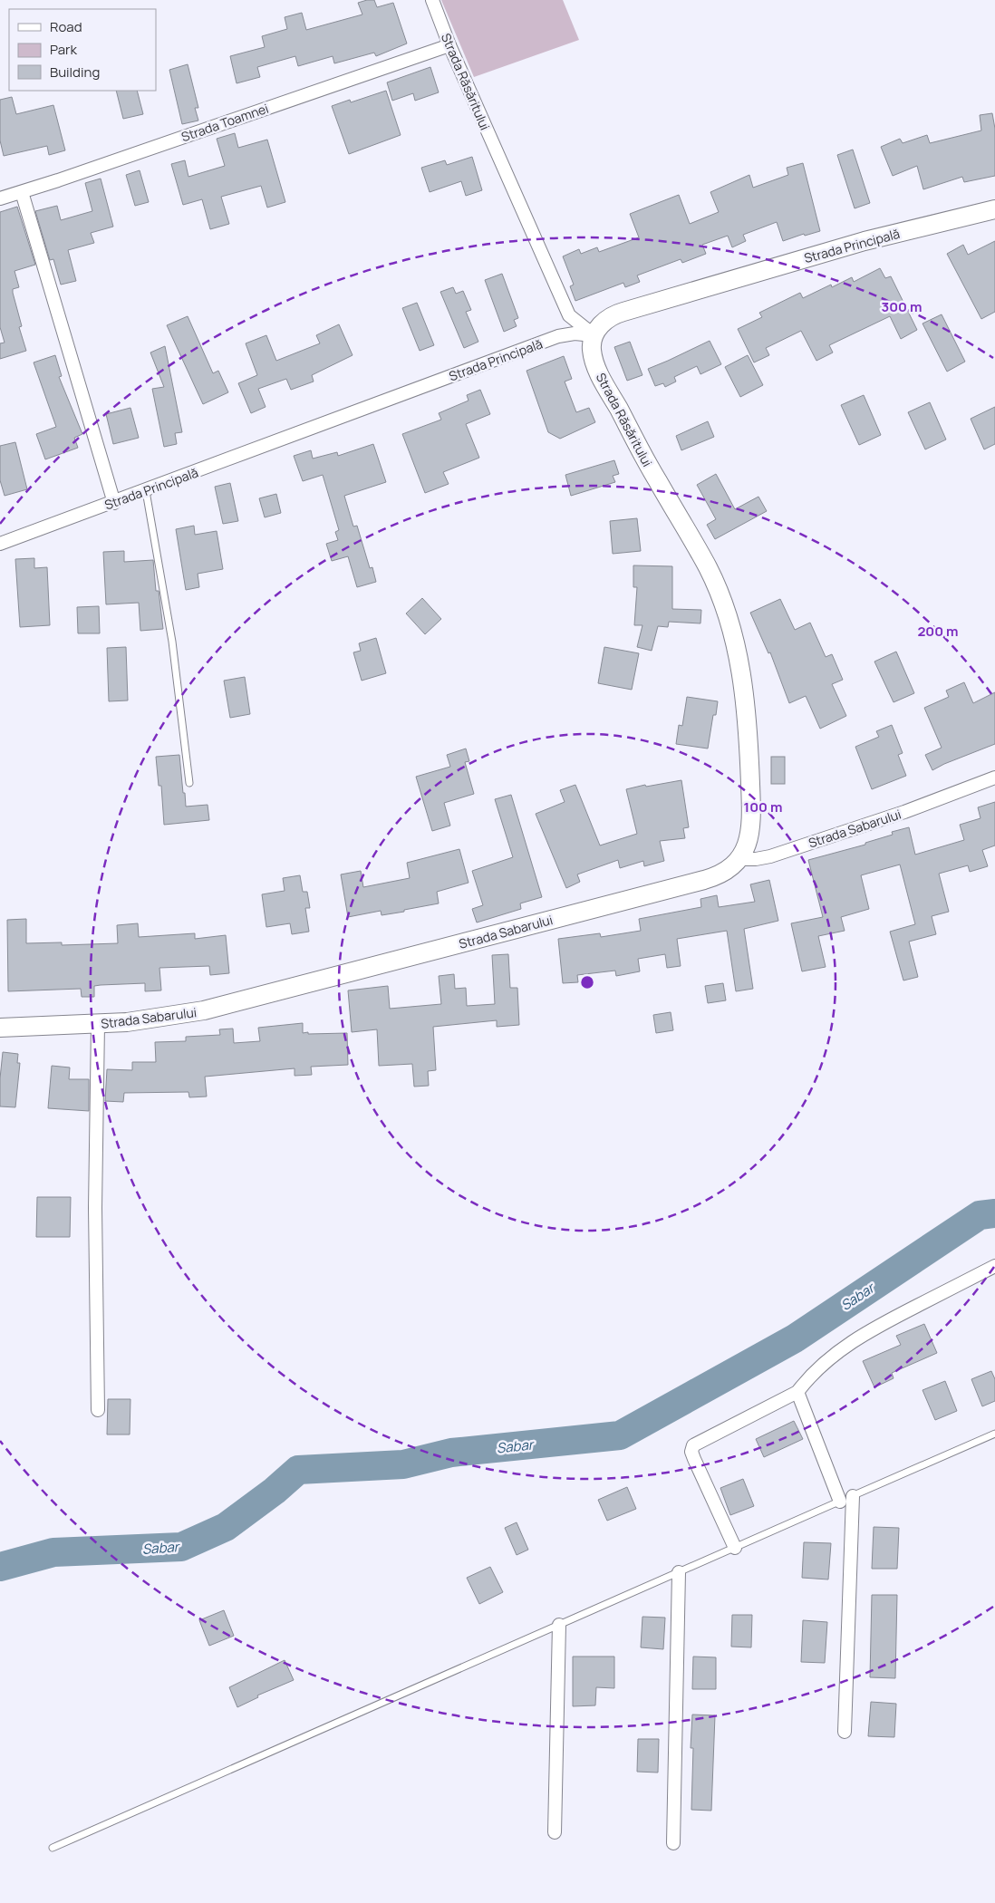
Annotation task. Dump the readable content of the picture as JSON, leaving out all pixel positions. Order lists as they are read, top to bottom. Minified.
{"streets":{"main road":["Strada Răsăritului","Strada Principală","Strada Sabarului"],"street":["Strada Toamnei"]},"crossings":[["Strada Răsăritului","Strada Toamnei"],["Strada Răsăritului","Strada Principală"],["Strada Răsăritului","Strada Sabarului"]],"water":["Sabar"],"legend":["Road","Park","Building"],"rings":["300 m","200 m","100 m"]}
